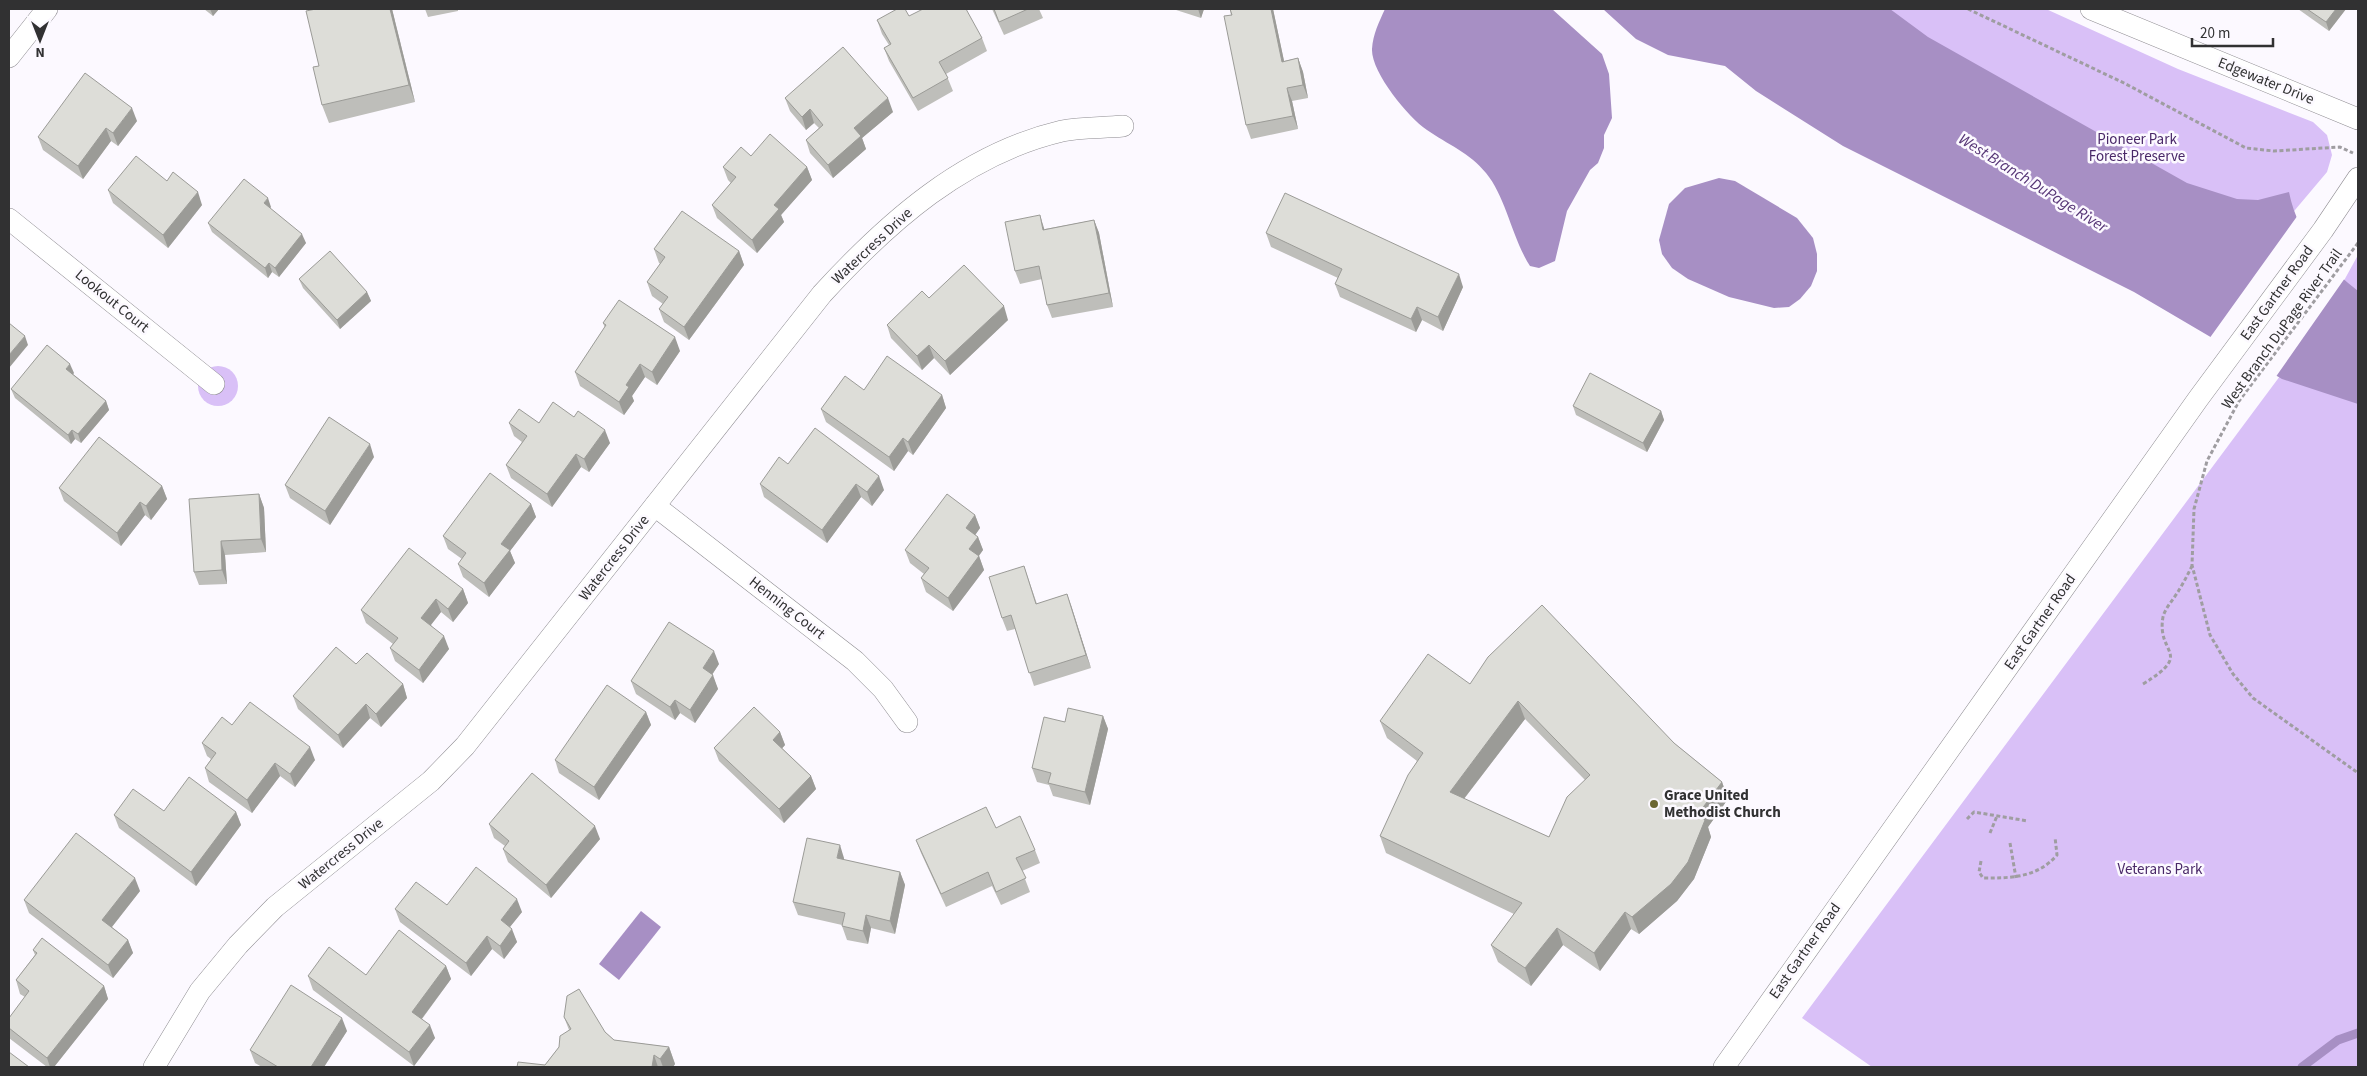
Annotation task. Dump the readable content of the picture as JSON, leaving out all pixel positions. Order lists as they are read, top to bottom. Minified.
{"streets":{"street":["Edgewater Drive","Watercress Drive","East Gartner Road","Lookout Court","Henning Court"],"path":["West Branch DuPage River Trail"]},"crossings":[["Watercress Drive","Henning Court"]],"water":["West Branch DuPage River"],"parks":["Pioneer Park Forest Preserve","Veterans Park"],"places":["Grace United Methodist Church"],"scale_bar":"20 m","north":"bottom"}
